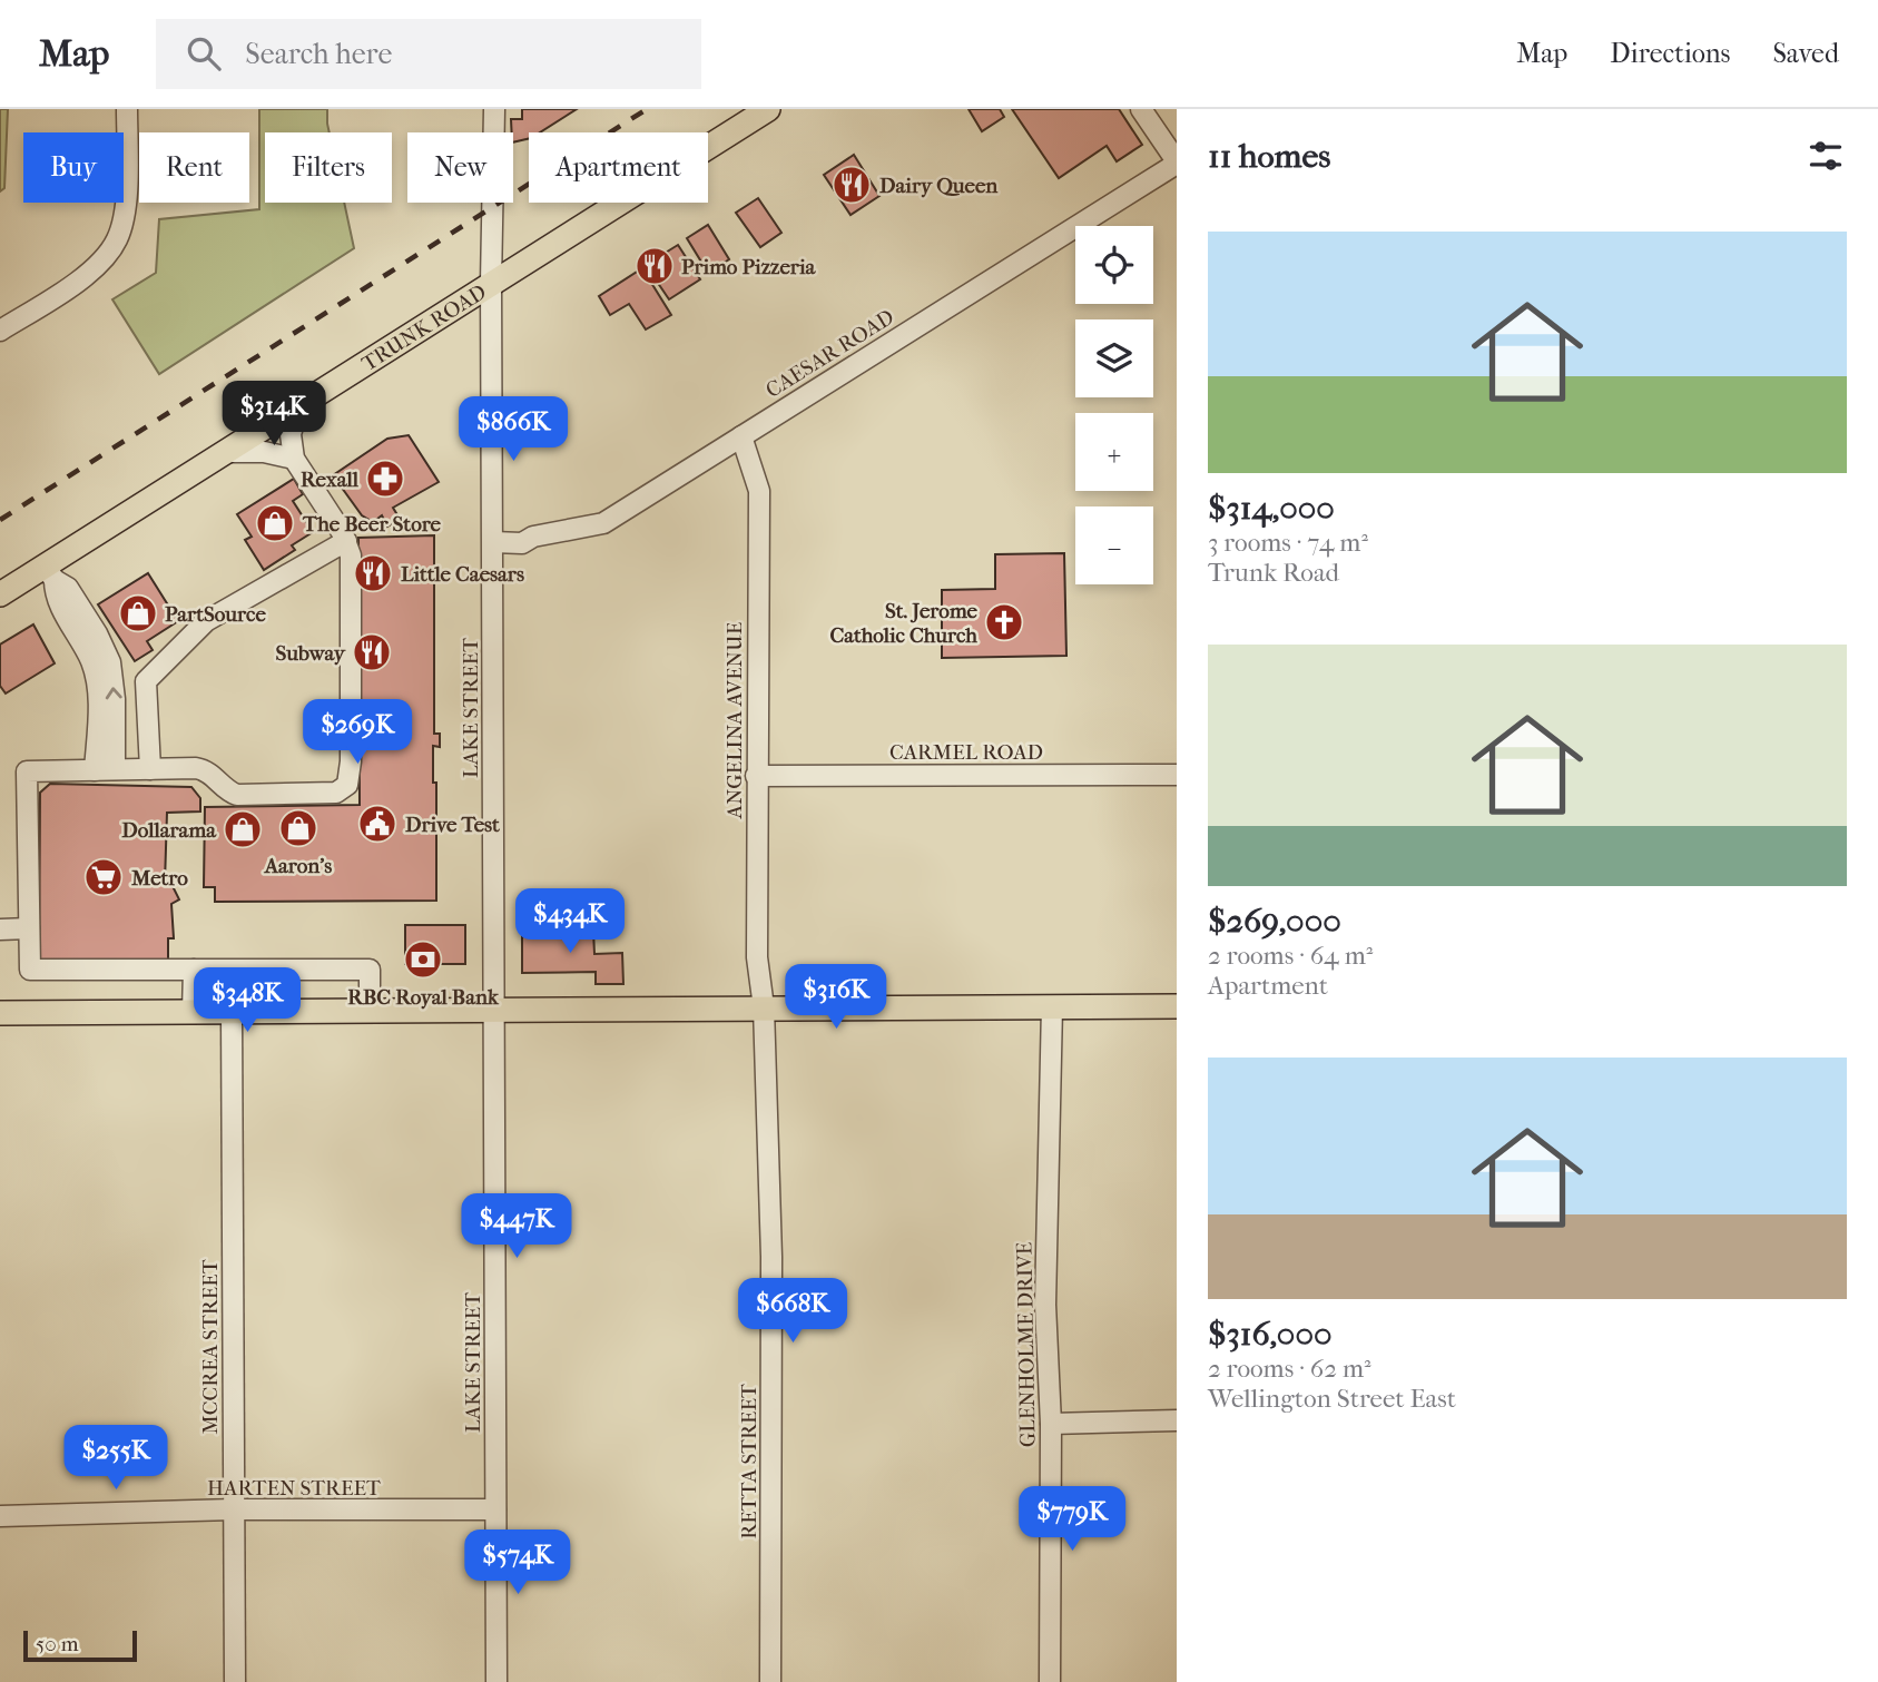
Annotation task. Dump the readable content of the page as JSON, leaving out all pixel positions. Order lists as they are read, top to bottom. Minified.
{"streets":{"main road":["TRUNK ROAD"],"street":["CAESAR ROAD","LAKE STREET","ANGELINA AVENUE","CARMEL ROAD","GLENHOLME DRIVE","MCCREA STREET","RETTA STREET","HARTEN STREET"]},"crossings":[["TRUNK ROAD","LAKE STREET"],["CAESAR ROAD","LAKE STREET"],["CAESAR ROAD","ANGELINA AVENUE"],["LAKE STREET","HARTEN STREET"],["ANGELINA AVENUE","CARMEL ROAD"],["ANGELINA AVENUE","RETTA STREET"],["MCCREA STREET","HARTEN STREET"]],"places":{"restaurant":["Dairy Queen","Primo Pizzeria","Little Caesars","Subway"],"pharmacy":["Rexall"],"shop":["The Beer Store","PartSource","Aaron's","Dollarama"],"church":["St. Jerome Catholic Church"],"public building":["Drive Test"],"supermarket":["Metro"],"bank":["RBC Royal Bank"]},"scale_bar":"50 m","page":{"header":"Map","search":"Search here","nav":["Map","Directions","Saved"],"heading":"11 homes","chip":["Buy","Rent","Filters","New","Apartment"],"list":[{"name":"$314,000","note":"3 rooms · 74 m² · Trunk Road"},{"name":"$269,000","note":"2 rooms · 64 m² · Apartment"},{"name":"$316,000","note":"2 rooms · 62 m² · Wellington Street East"}],"map_buttons":["+","−"],"price":["$314K","$866K","$269K","$434K","$316K","$348K","$447K","$668K","$255K","$779K","$574K"],"scale":"50 m"}}
